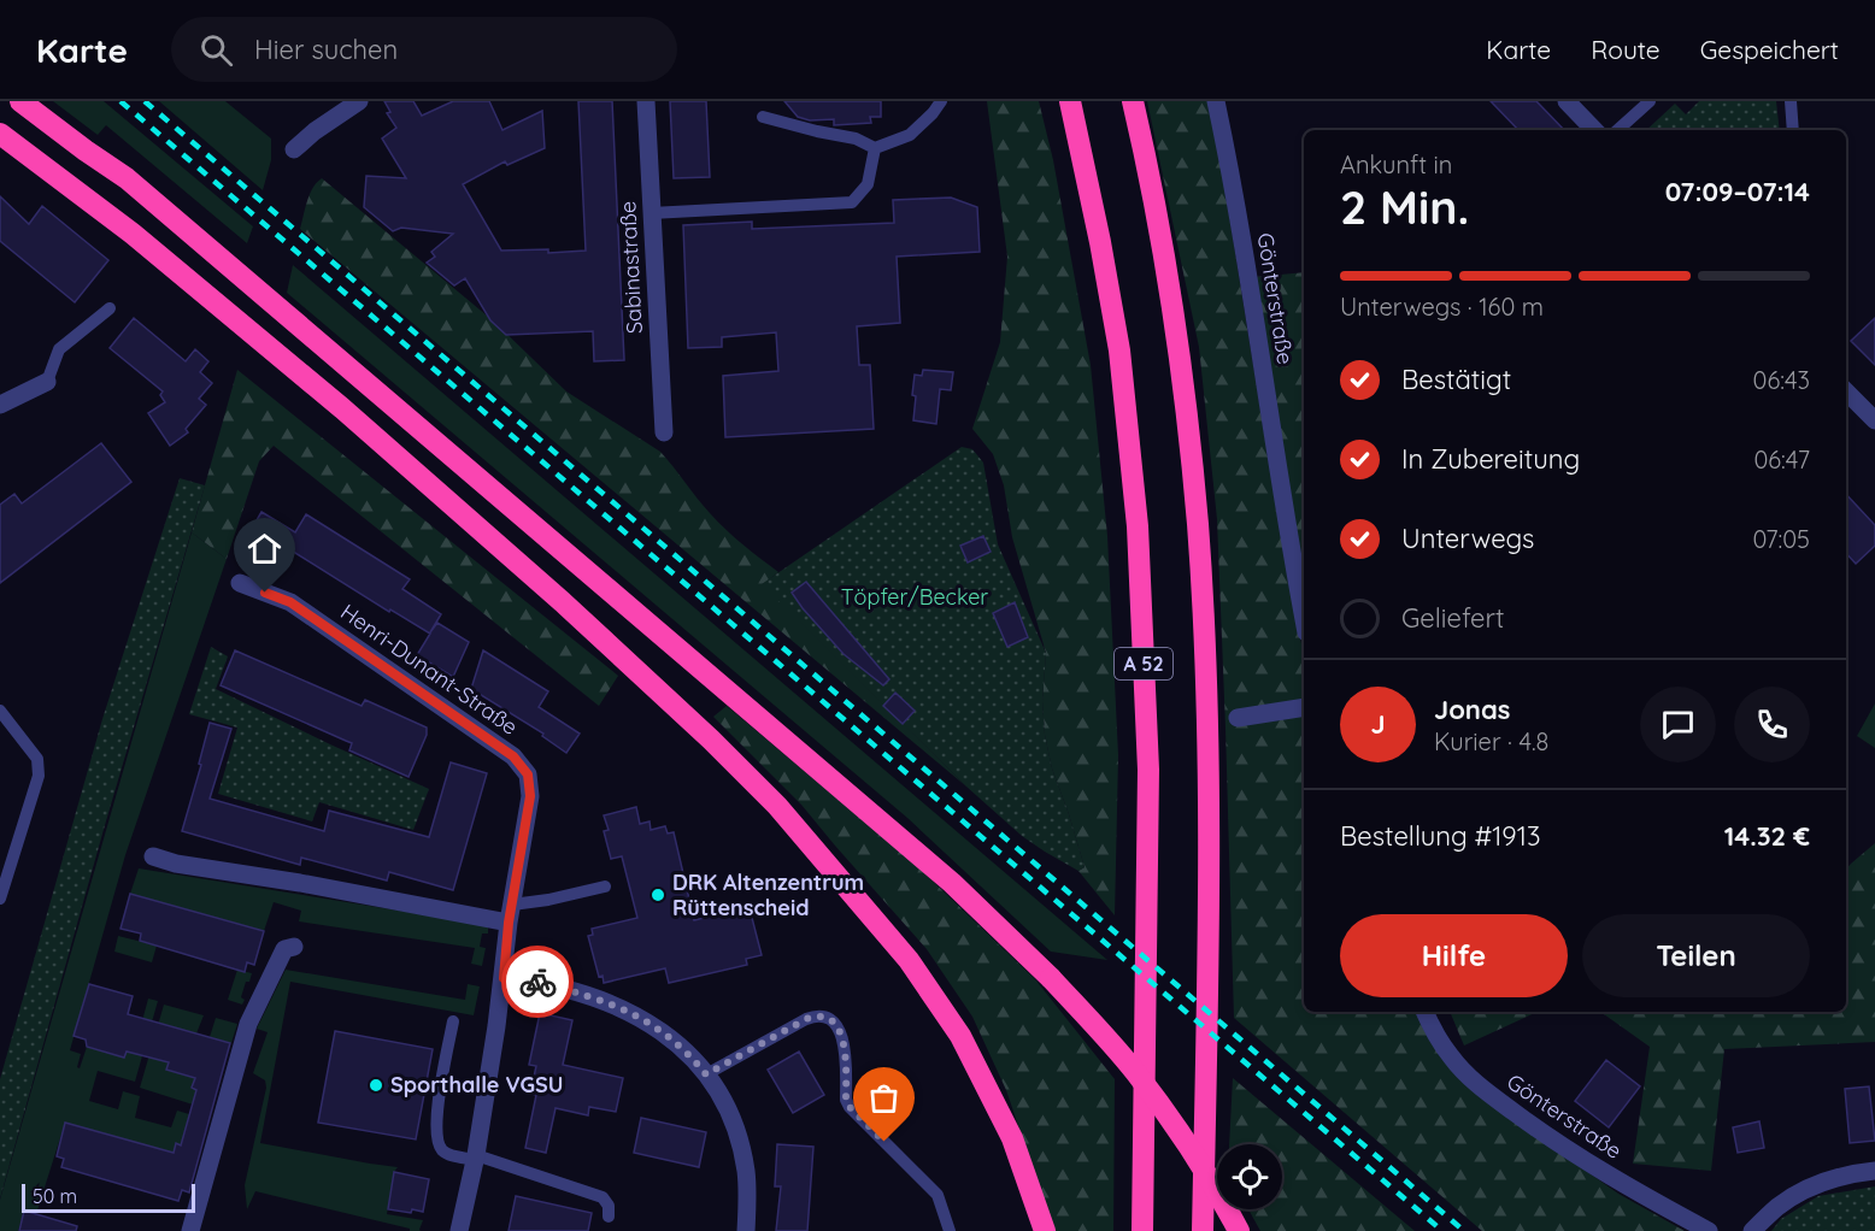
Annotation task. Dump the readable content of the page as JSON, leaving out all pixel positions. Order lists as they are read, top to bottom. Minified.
{"streets":{"highway":["A 52"],"street":["Sabinastraße","Gönterstraße","Henri-Dunant-Straße"]},"parks":["Töpfer/Becker"],"places":["DRK Altenzentrum Rüttenscheid","Sporthalle VGSU"],"scale_bar":"50 m","page":{"header":"Karte","search":"Hier suchen","nav":["Karte","Route","Gespeichert"],"heading":["2 Min.","Ankunft in","07:09–07:14"],"panel":["Jonas","Kurier · 4.8","Bestellung #1913","14.32 €"],"bar":"Unterwegs · 160 m","list":[["Bestätigt","06:43"],["In Zubereitung","06:47"],["Unterwegs","07:05"],"Geliefert"],"round":"J","buttons":["Hilfe","Teilen"],"scale":"50 m"}}
